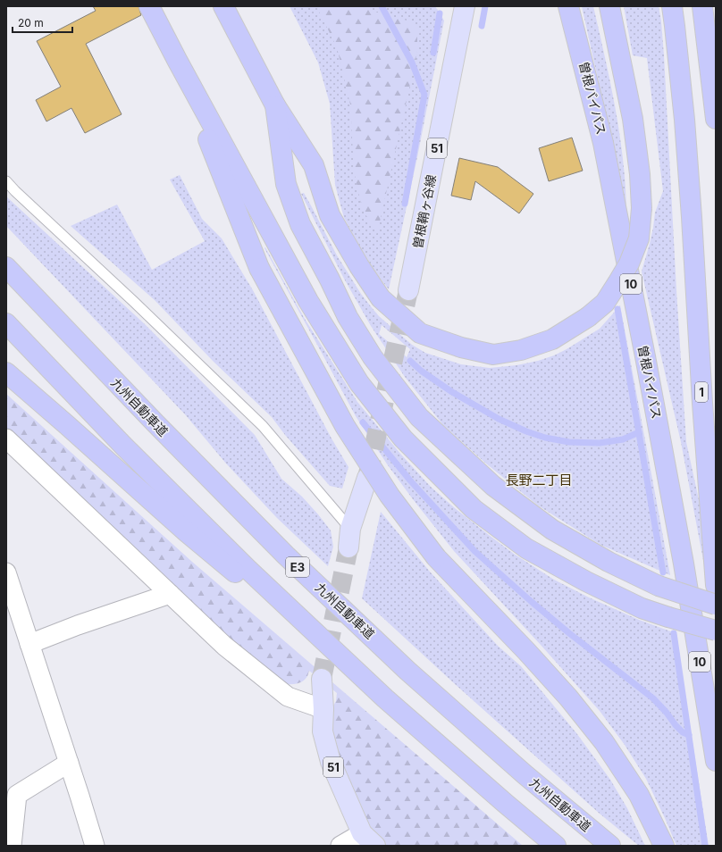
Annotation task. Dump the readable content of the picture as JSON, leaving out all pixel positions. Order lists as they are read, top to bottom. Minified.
{"streets":{"highway":["曽根バイパス","10","1","九州自動車道","E3"],"main road":["51","曽根鞘ヶ谷線"]},"districts":["長野二丁目"],"scale_bar":"20 m"}
